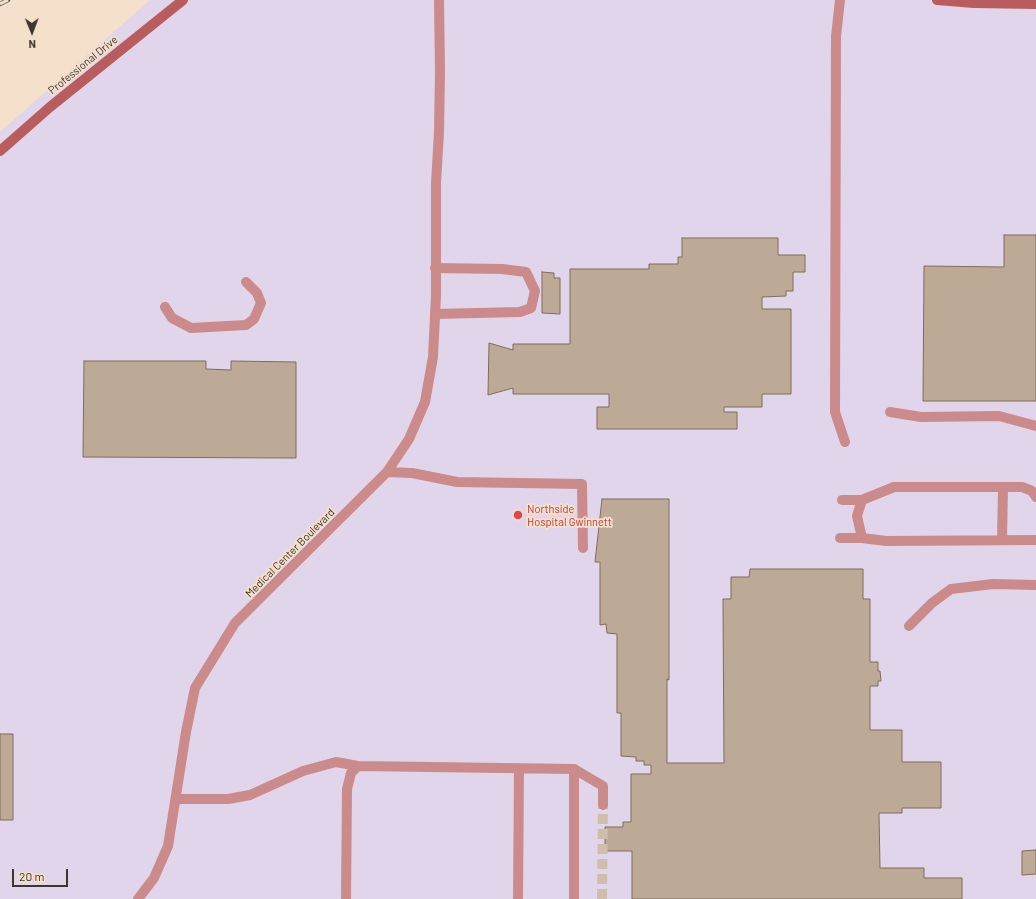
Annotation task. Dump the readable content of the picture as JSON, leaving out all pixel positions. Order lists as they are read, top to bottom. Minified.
{"streets":{"street":["Professional Drive","Medical Center Boulevard"]},"places":["Northside Hospital Gwinnett"],"scale_bar":"20 m","north":"bottom"}
